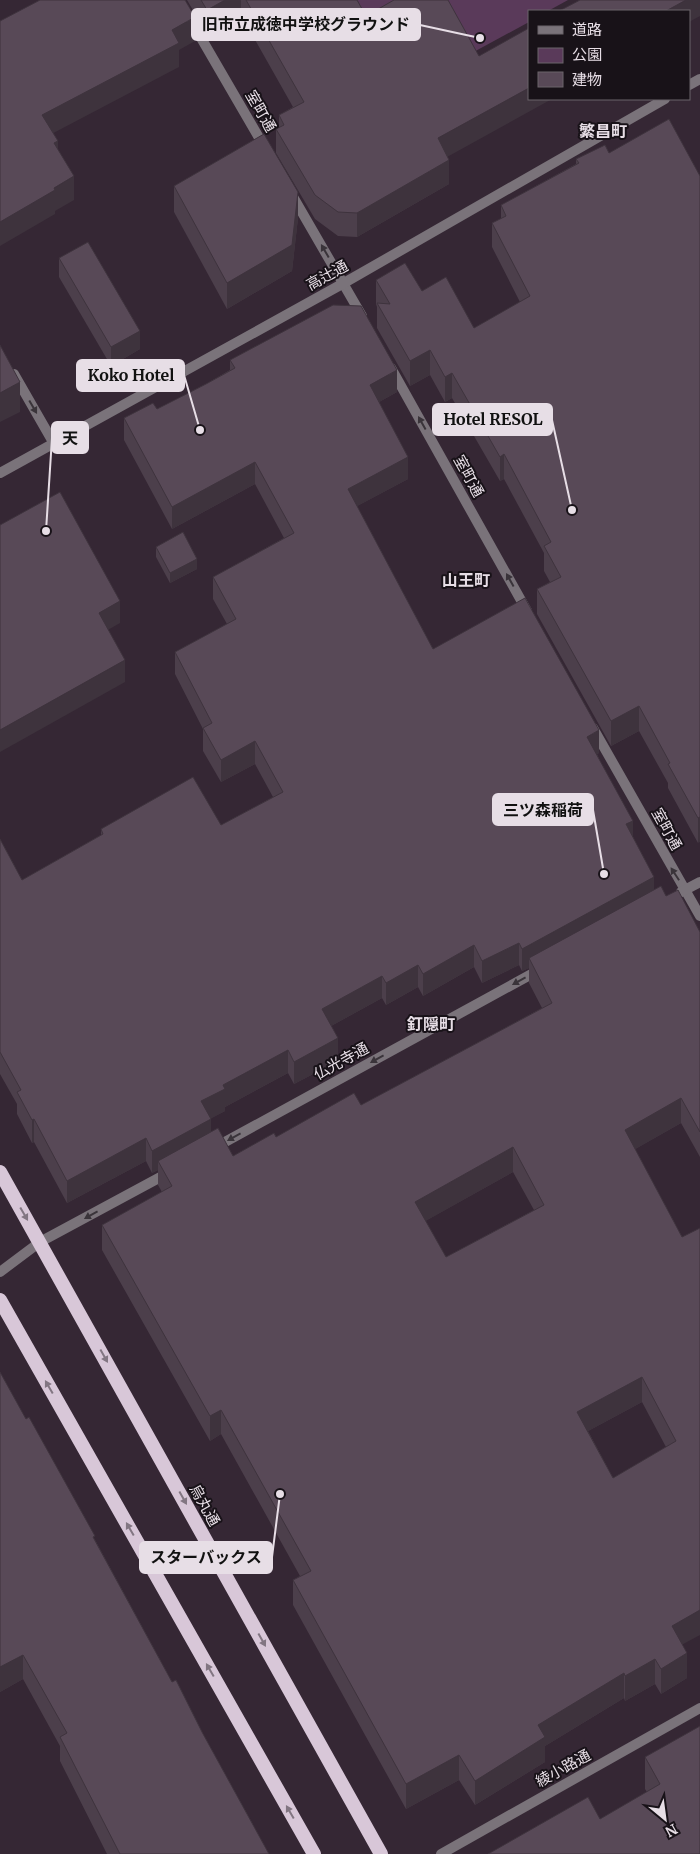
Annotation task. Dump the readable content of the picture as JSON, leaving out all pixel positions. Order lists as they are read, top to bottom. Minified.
{"streets":{"highway":["烏丸通"],"street":["室町通","高辻通","仏光寺通","綾小路通"]},"one_way":["室町通","仏光寺通"],"districts":["繁昌町","山王町","釘隠町"],"places":["旧市立成徳中学校グラウンド","Koko Hotel","Hotel RESOL","天","三ツ森稲荷","スターバックス"],"legend":["道路","公園","建物"],"north":"bottom right"}
